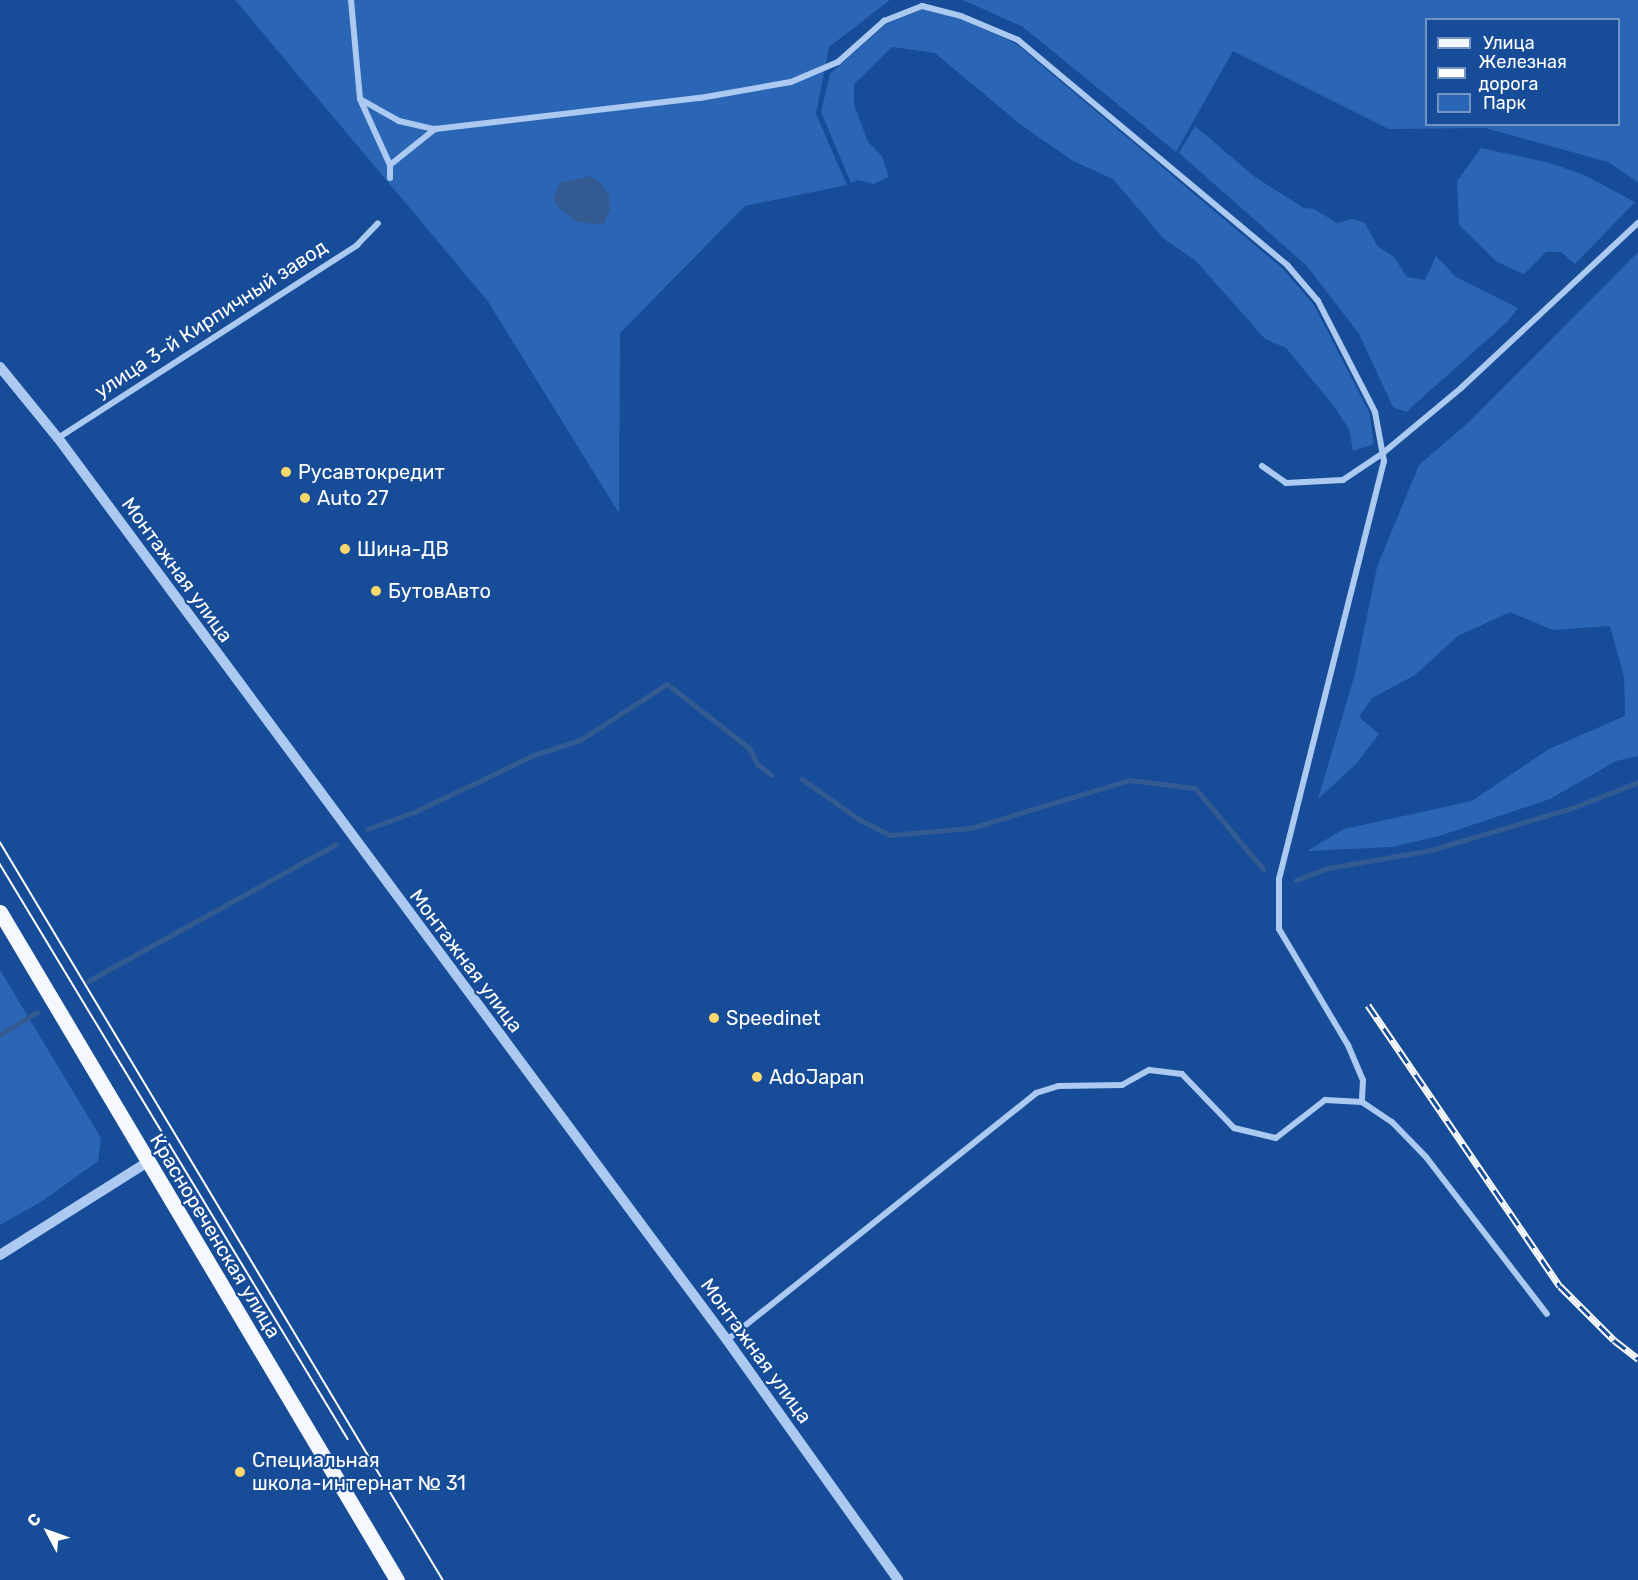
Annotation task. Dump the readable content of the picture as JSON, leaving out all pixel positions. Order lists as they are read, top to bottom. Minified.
{"streets":{"main road":["Краснореченская улица"],"street":["улица 3-й Кирпичный завод","Монтажная улица"]},"crossings":[["улица 3-й Кирпичный завод","Монтажная улица"]],"places":["Русавтокредит","Auto 27","Шина-ДВ","БутовАвто","Speedinet","AdoJapan","Специальная школа-интернат № 31"],"legend":["Улица","Железная дорога","Парк"],"north":"top left"}
